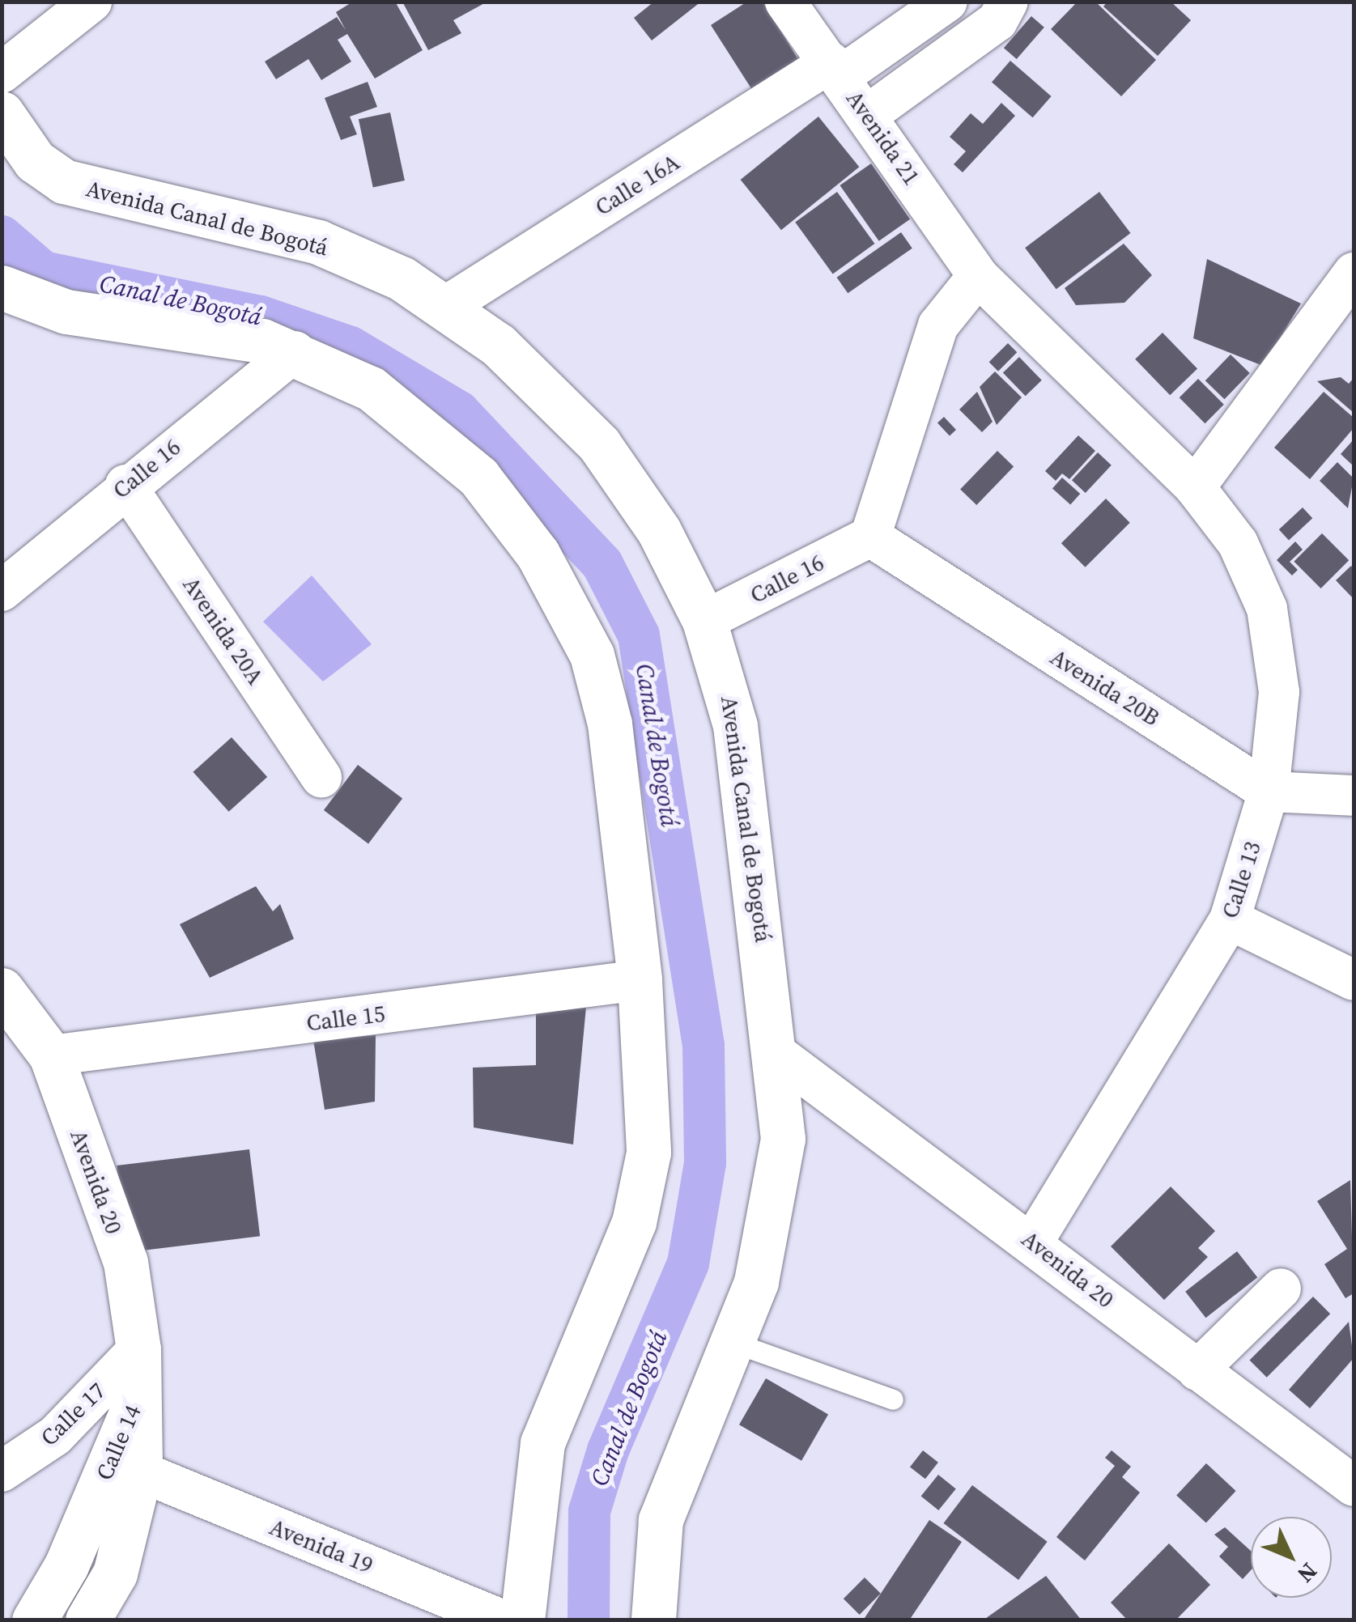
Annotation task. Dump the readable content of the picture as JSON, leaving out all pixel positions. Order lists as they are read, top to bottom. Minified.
{"streets":{"main road":["Avenida Canal de Bogotá","Avenida 20","Calle 14"],"street":["Avenida 21","Calle 16A","Calle 16","Avenida 20A","Avenida 20B","Calle 13","Calle 15","Calle 17","Avenida 19"]},"crossings":[["Avenida 21","Calle 16A"],["Avenida 21","Calle 13"],["Calle 16A","Avenida Canal de Bogotá"],["Avenida Canal de Bogotá","Calle 16"],["Avenida Canal de Bogotá","Avenida 20"],["Calle 16","Avenida 20A"],["Calle 16","Avenida 20B"],["Avenida 20B","Calle 13"],["Calle 13","Avenida 20"],["Calle 15","Avenida 20"],["Avenida 20","Calle 17"],["Avenida 20","Calle 14"],["Calle 17","Calle 14"],["Calle 14","Avenida 19"]],"water":["Canal de Bogotá"],"north":"bottom right"}
